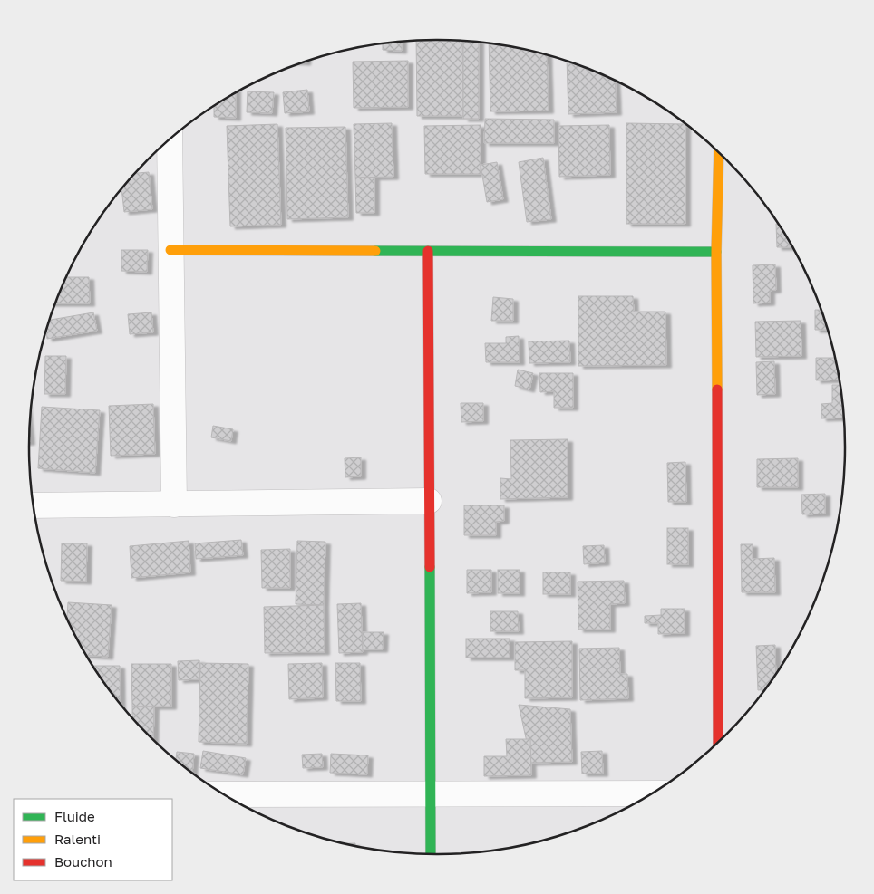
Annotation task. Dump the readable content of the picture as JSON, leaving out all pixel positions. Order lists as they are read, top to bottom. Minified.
{"legend":["Fluide","Ralenti","Bouchon"]}
